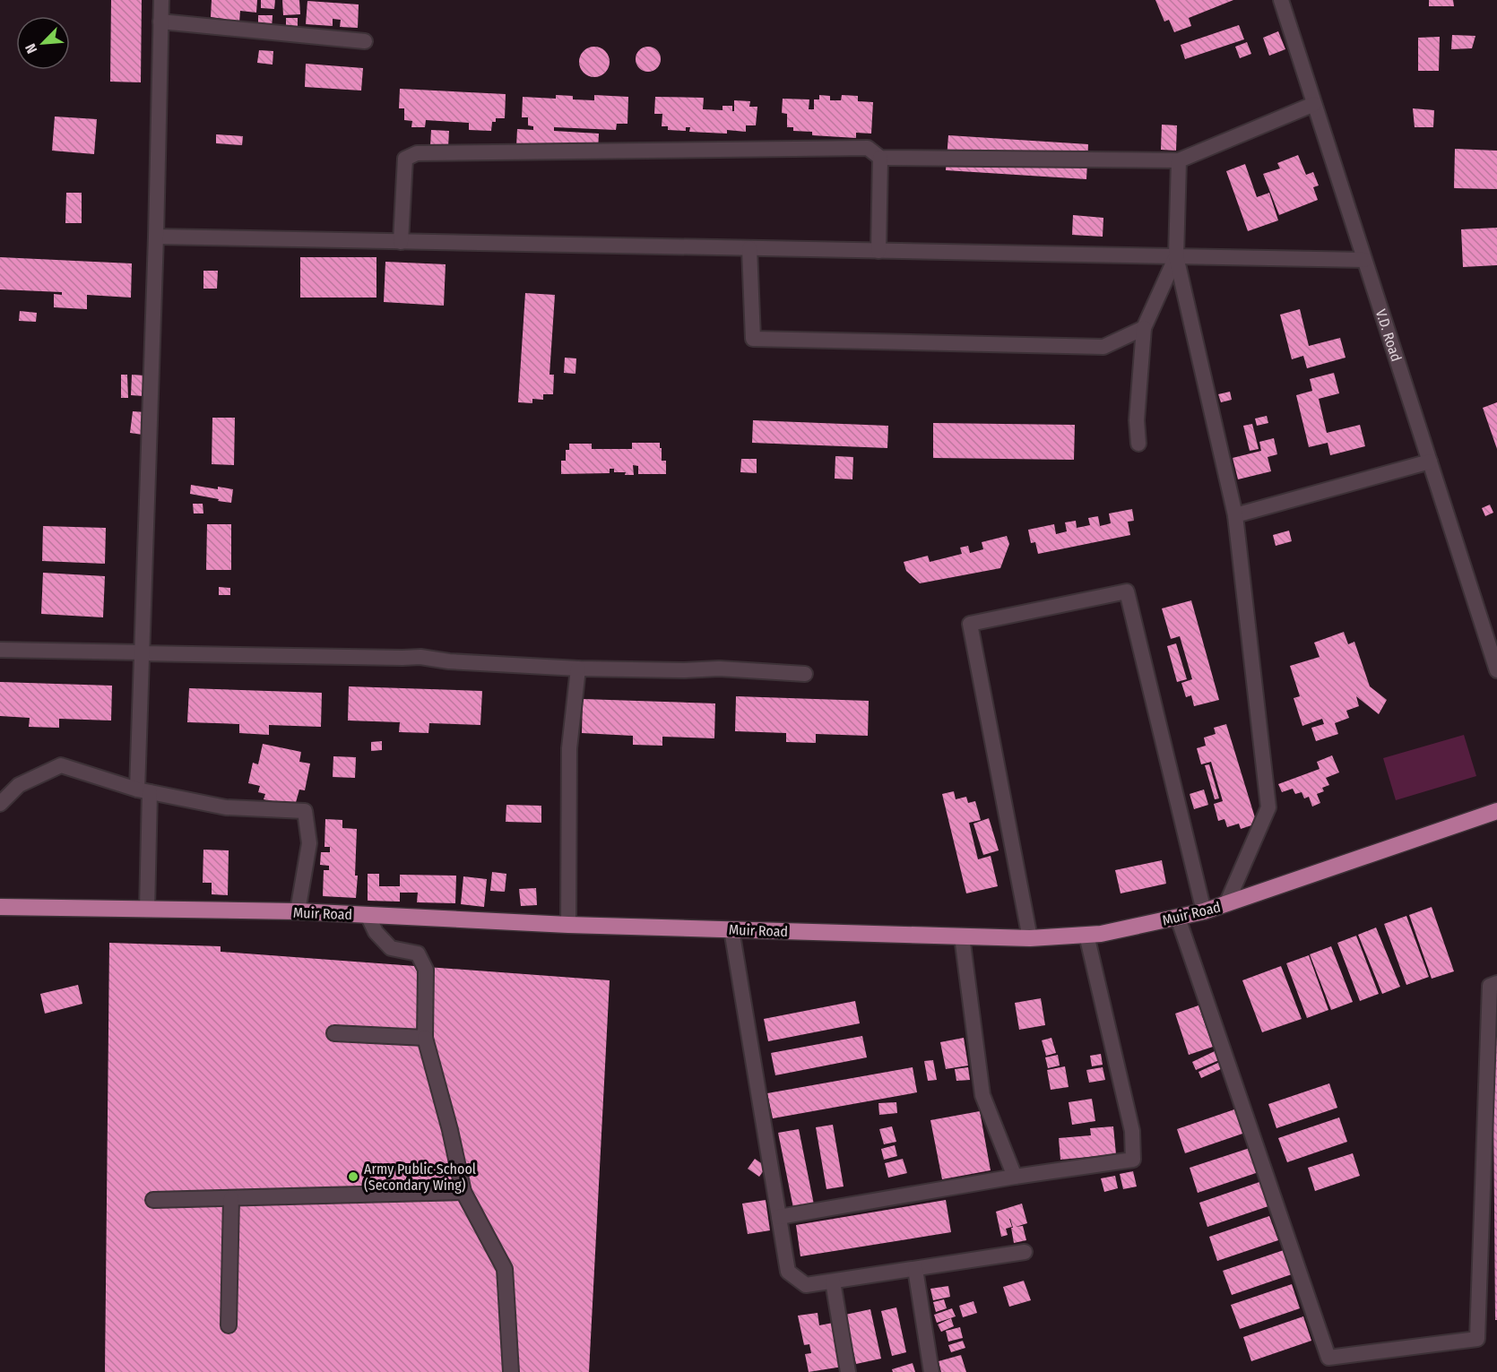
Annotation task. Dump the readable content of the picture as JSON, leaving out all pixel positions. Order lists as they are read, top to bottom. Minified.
{"streets":{"main road":["Muir Road"],"street":["V.D. Road"]},"places":["Army Public School (Secondary Wing)"],"north":"bottom left"}
